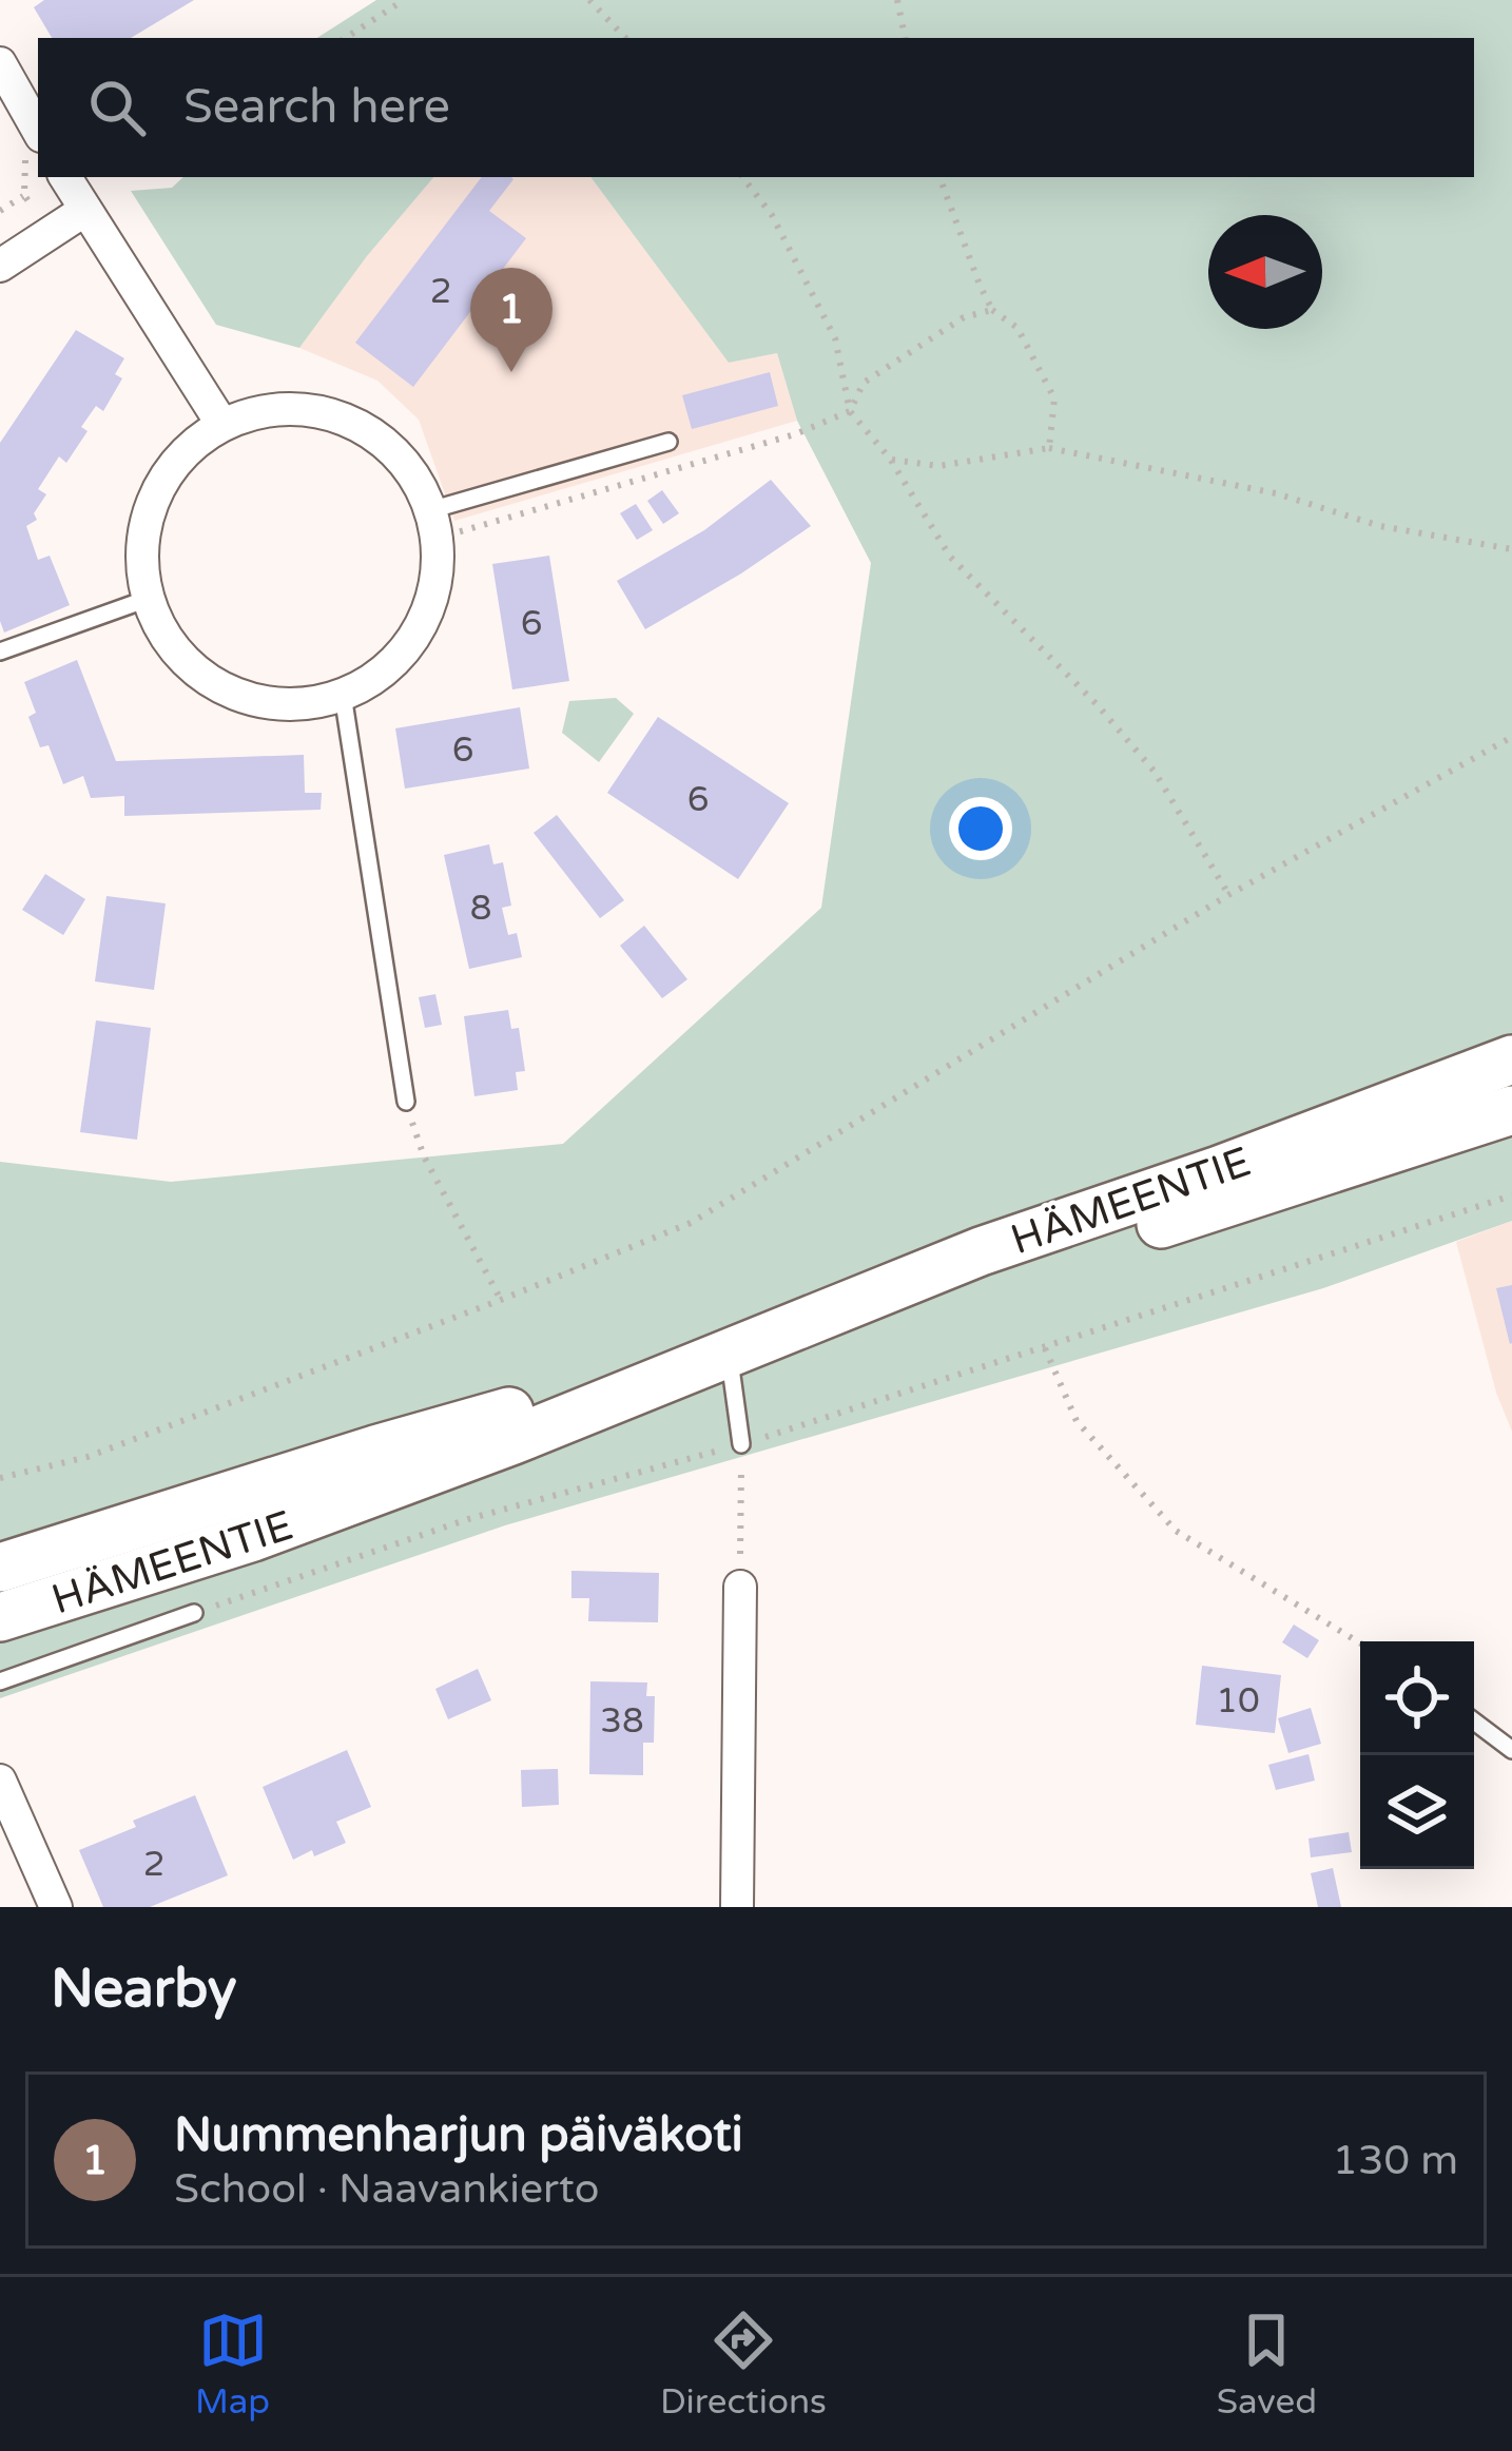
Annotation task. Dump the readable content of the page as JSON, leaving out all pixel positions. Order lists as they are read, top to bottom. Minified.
{"streets":{"main road":["HÄMEENTIE"]},"house_numbers":["2","6","6","6","8","10","38","2"],"north":"left","page":{"search":"Search here","pins":"1","heading":"Nearby","list":[{"mark":"1","name":"Nummenharjun päiväkoti","note":"School · Naavankierto","value":"130 m"}],"nav":["Map","Directions","Saved"]}}
